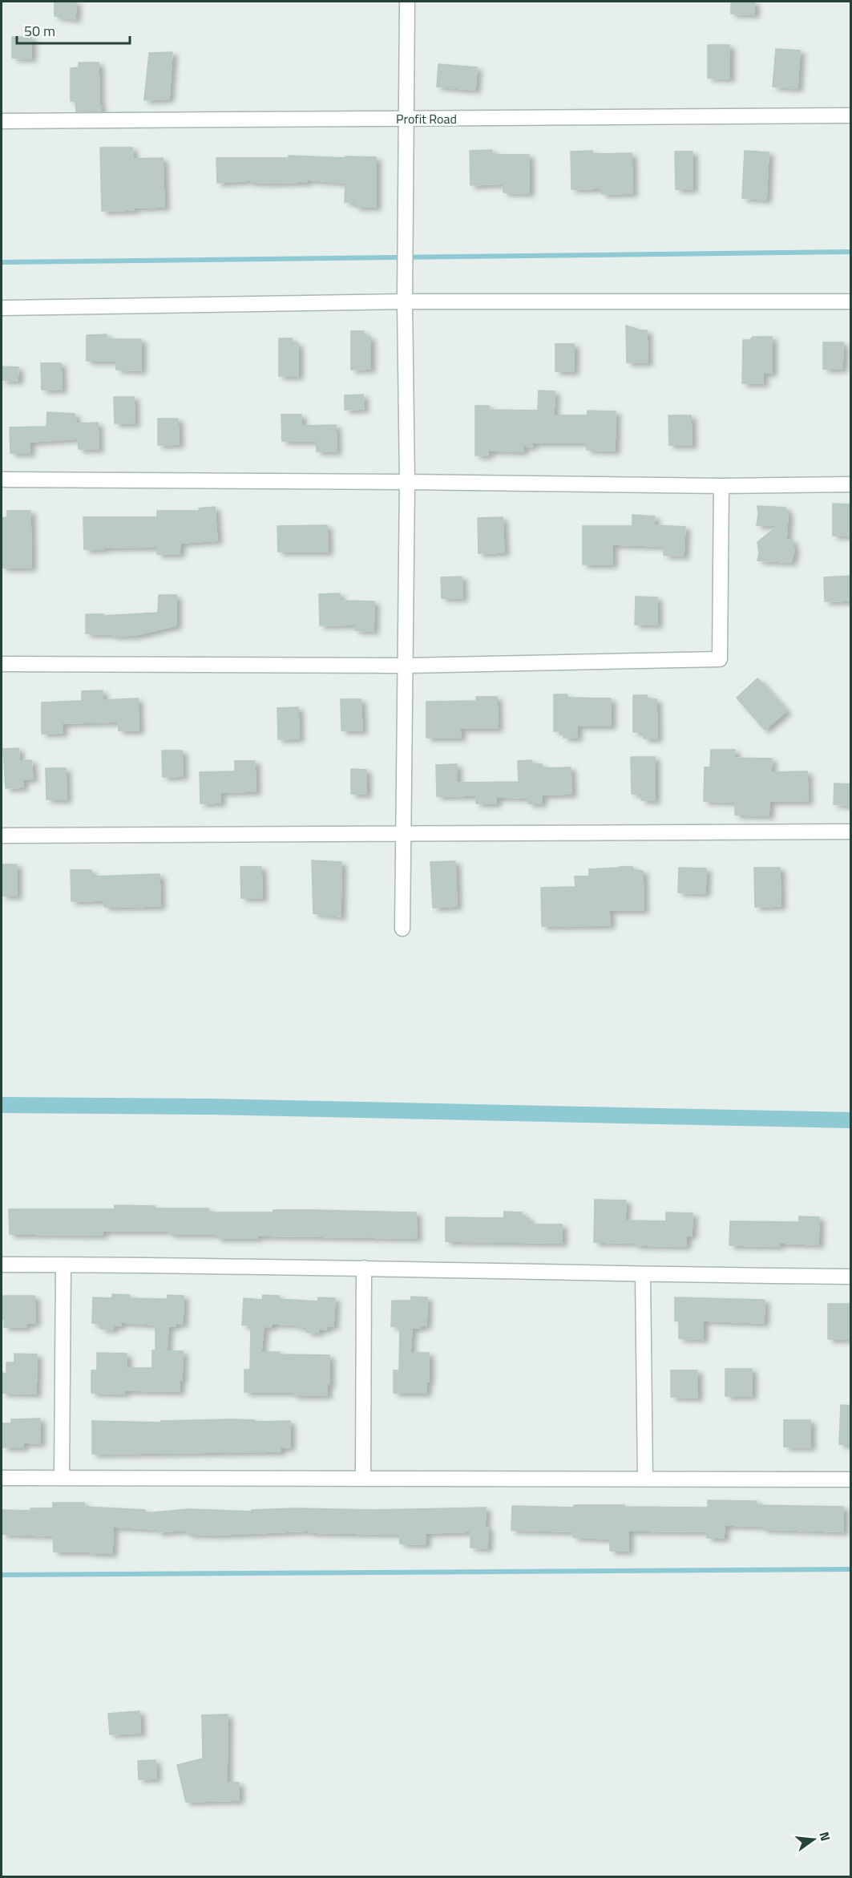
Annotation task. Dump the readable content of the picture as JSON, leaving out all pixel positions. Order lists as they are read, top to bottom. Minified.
{"streets":{"street":["Profit Road"]},"scale_bar":"50 m","north":"right"}
